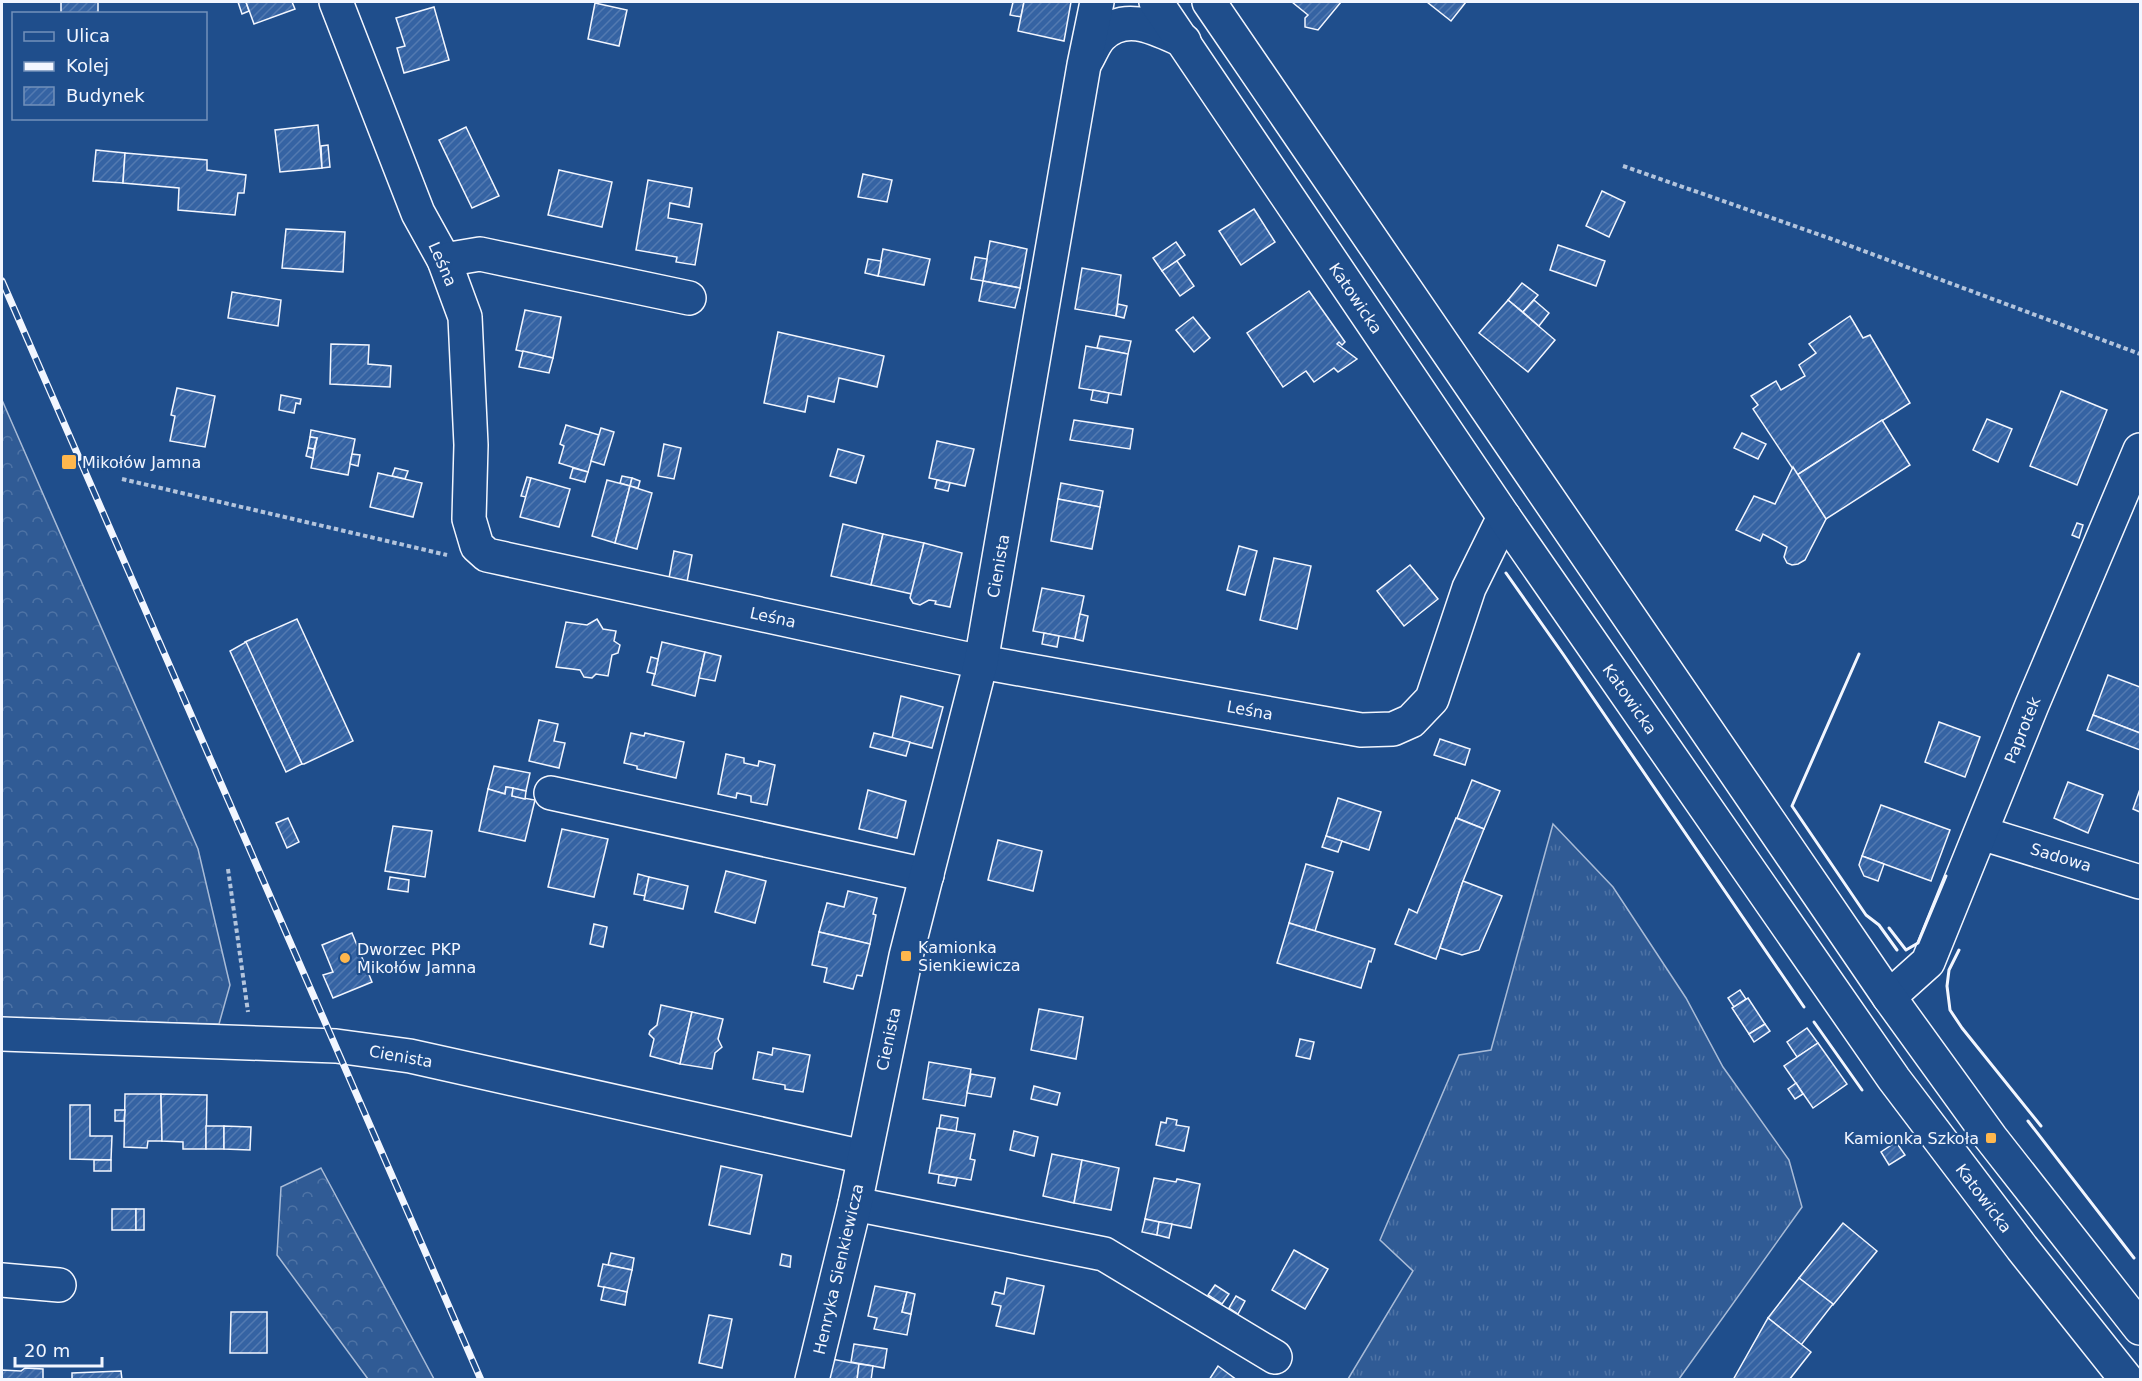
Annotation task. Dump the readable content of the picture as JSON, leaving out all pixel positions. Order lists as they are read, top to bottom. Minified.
{"streets":{"street":["Leśna","Katowicka","Cienista","Paprotek","Sadowa","Henryka Sienkiewicza"]},"crossings":[["Leśna","Katowicka"],["Leśna","Cienista"],["Cienista","Henryka Sienkiewicza"],["Paprotek","Sadowa"]],"places":{"transit":["Mikołów Jamna","Kamionka Sienkiewicza","Kamionka Szkoła"],"other":["Dworzec PKP Mikołów Jamna"]},"legend":["Ulica","Kolej","Budynek"],"scale_bar":"20 m"}
